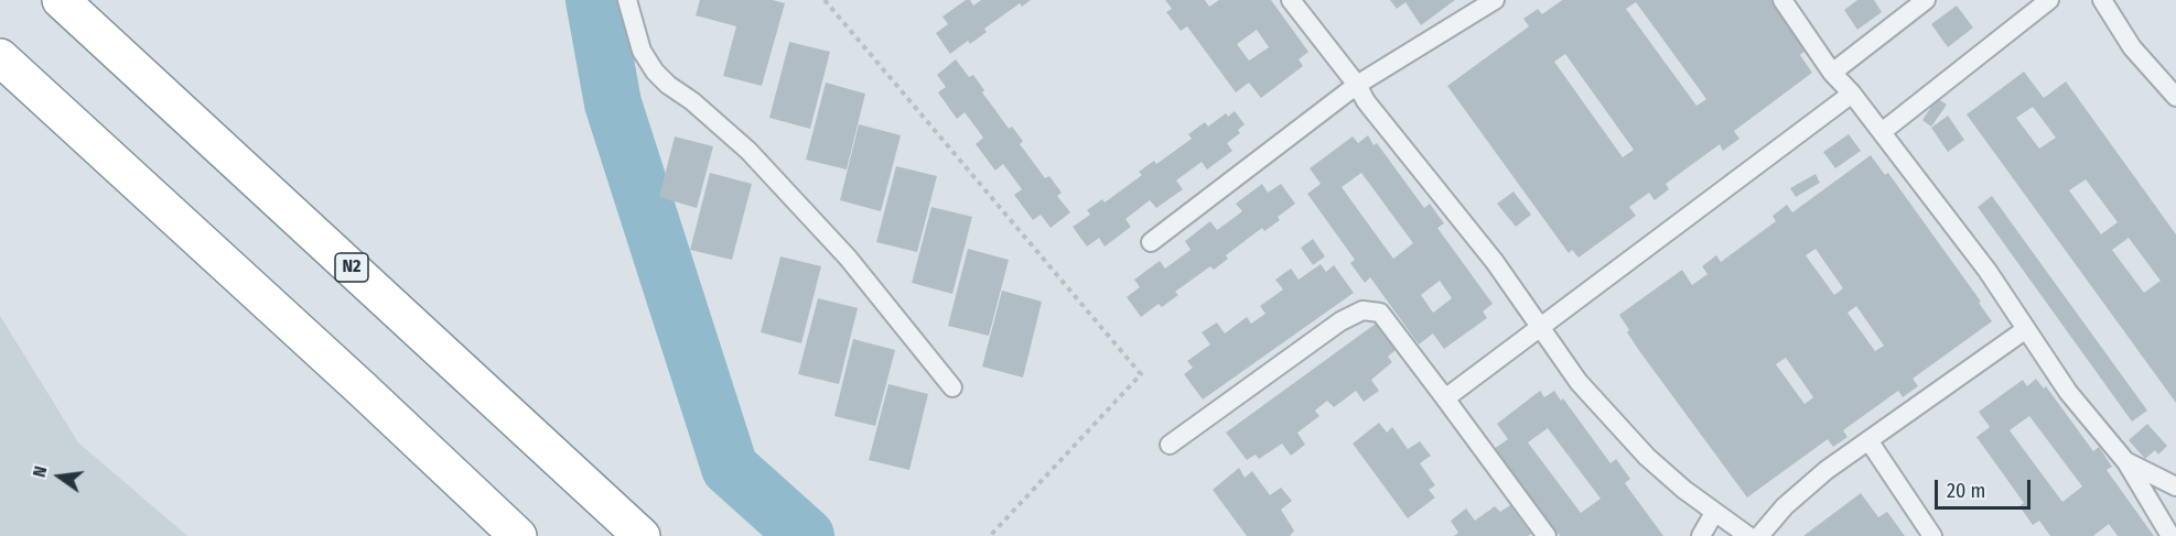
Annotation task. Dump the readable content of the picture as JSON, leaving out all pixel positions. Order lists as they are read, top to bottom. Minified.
{"streets":{"highway":["N2"]},"scale_bar":"20 m","north":"left"}
